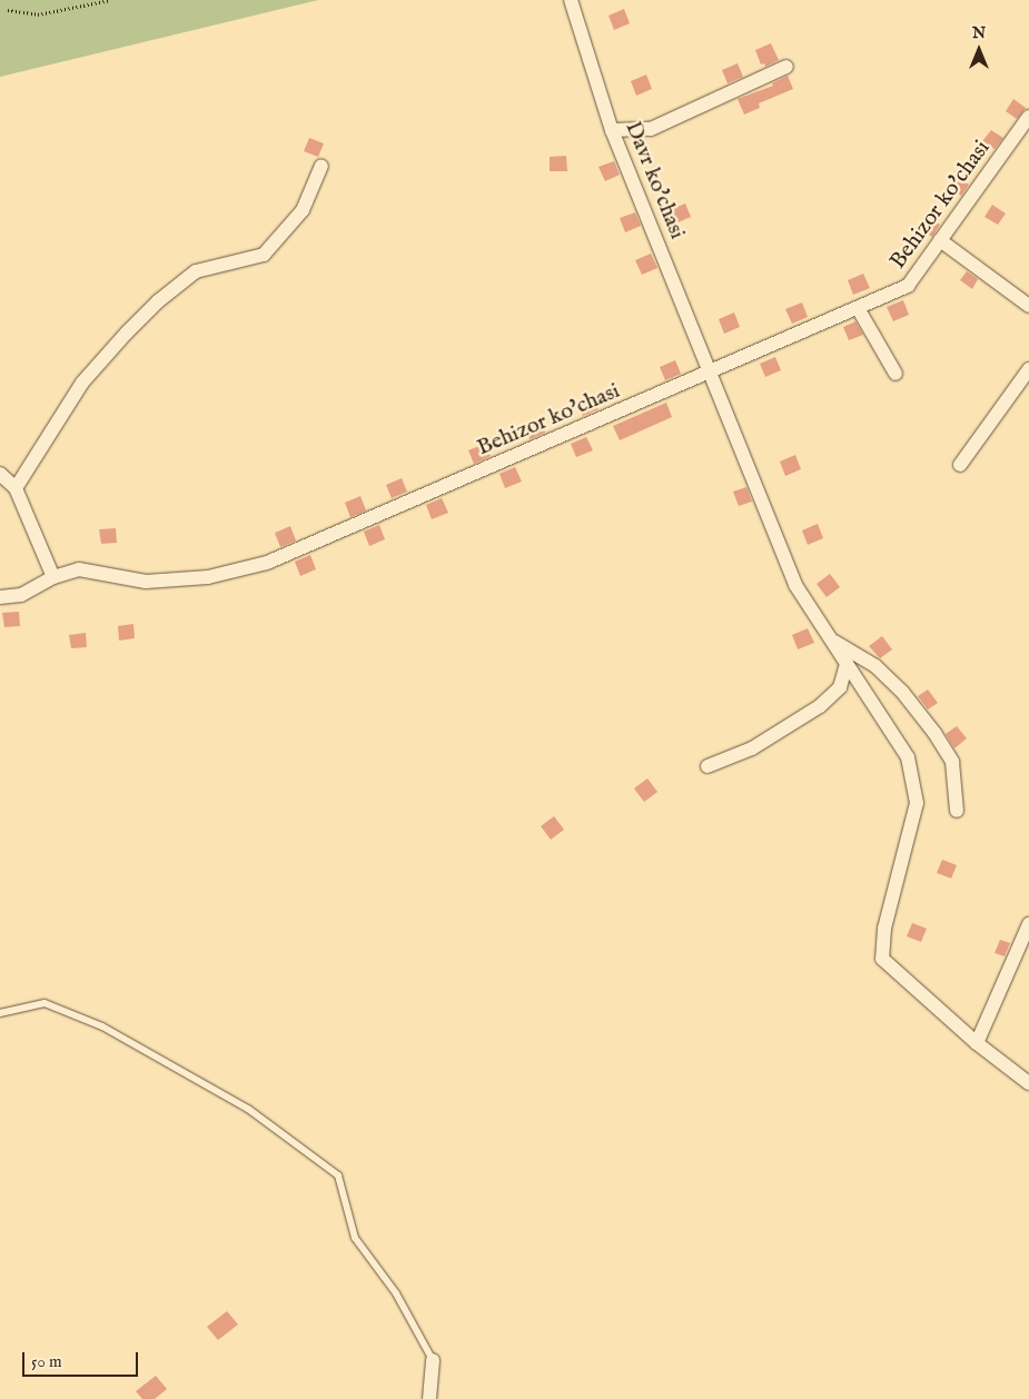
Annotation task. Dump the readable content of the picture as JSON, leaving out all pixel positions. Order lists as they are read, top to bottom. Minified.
{"streets":{"street":["Davr ko'chasi","Behizor ko'chasi"]},"crossings":[["Davr ko'chasi","Behizor ko'chasi"]],"scale_bar":"50 m","north":"top"}
